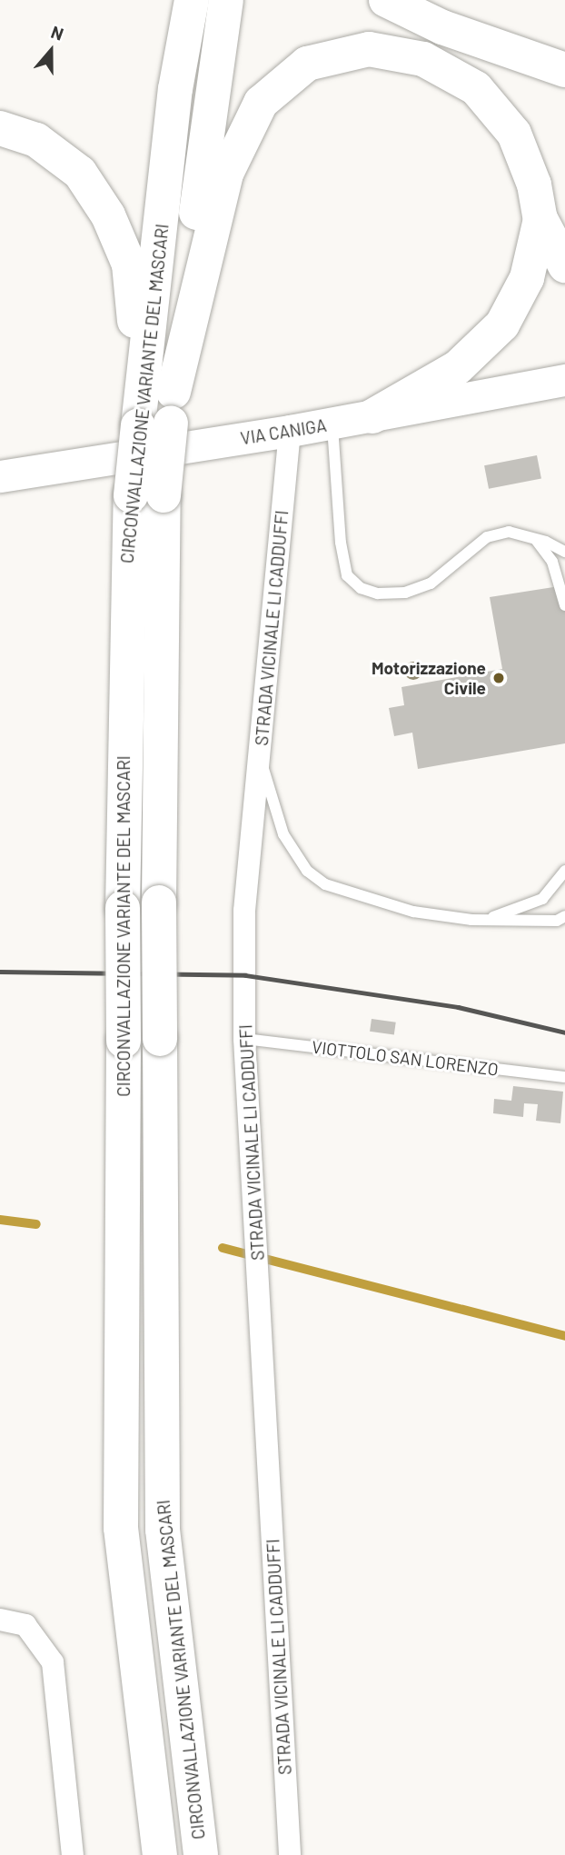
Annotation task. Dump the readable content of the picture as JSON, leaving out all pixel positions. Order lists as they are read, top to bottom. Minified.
{"streets":{"highway":["CIRCONVALLAZIONE VARIANTE DEL MASCARI"],"street":["VIA CANIGA","STRADA VICINALE LI CADDUFFI"],"lane":["VIOTTOLO SAN LORENZO"]},"crossings":[["VIA CANIGA","STRADA VICINALE LI CADDUFFI"],["STRADA VICINALE LI CADDUFFI","VIOTTOLO SAN LORENZO"]],"places":["Motorizzazione Civile"],"north":"top"}
